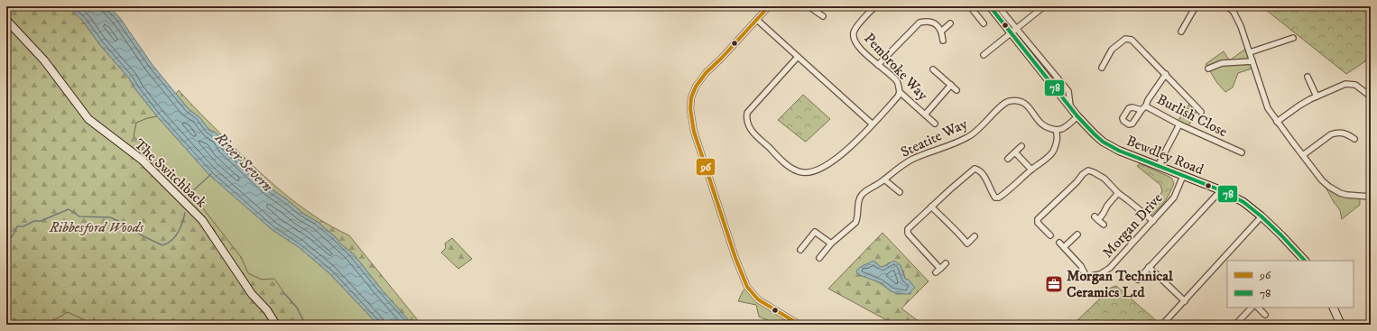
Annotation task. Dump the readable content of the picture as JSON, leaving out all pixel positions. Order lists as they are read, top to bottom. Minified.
{"streets":{"main road":["Bewdley Road","The Switchback"],"street":["Pembroke Way","Burlish Close","Steatite Way","Morgan Drive"]},"crossings":[["Bewdley Road","Morgan Drive"]],"water":["River Severn"],"parks":["Ribbesford Woods"],"places":{"office":["Morgan Technical Ceramics Ltd"]},"lines":["transit line 96","transit line 78"],"legend":["96","78"]}
